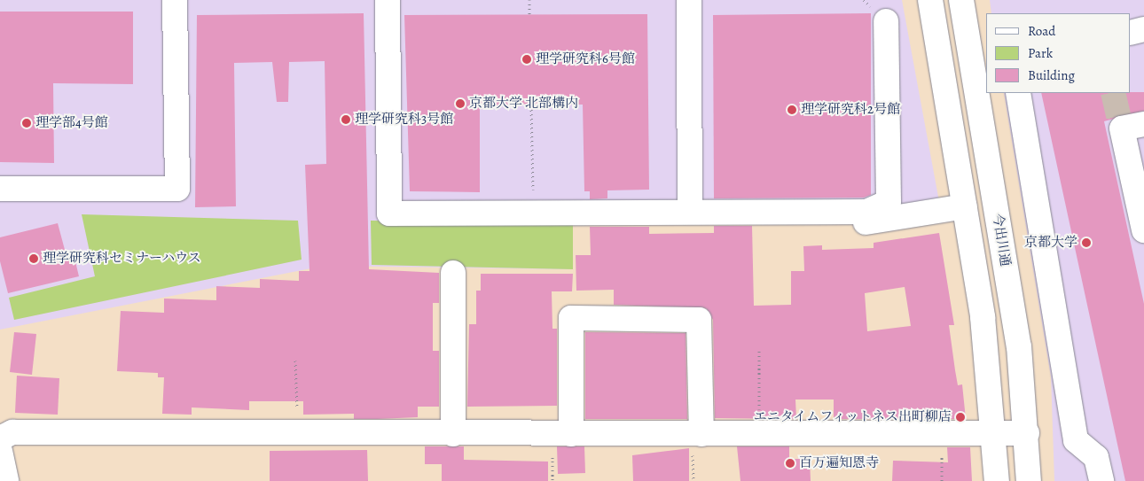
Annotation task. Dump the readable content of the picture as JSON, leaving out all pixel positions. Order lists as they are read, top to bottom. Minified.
{"streets":{"street":["今出川通"]},"places":["理学研究科6号館","京都大学 北部構内","理学研究科2号館","理学研究科3号館","理学部4号館","京都大学","理学研究科セミナーハウス","エニタイムフィットネス出町柳店","百万遍知恩寺"],"legend":["Road","Park","Building"]}
